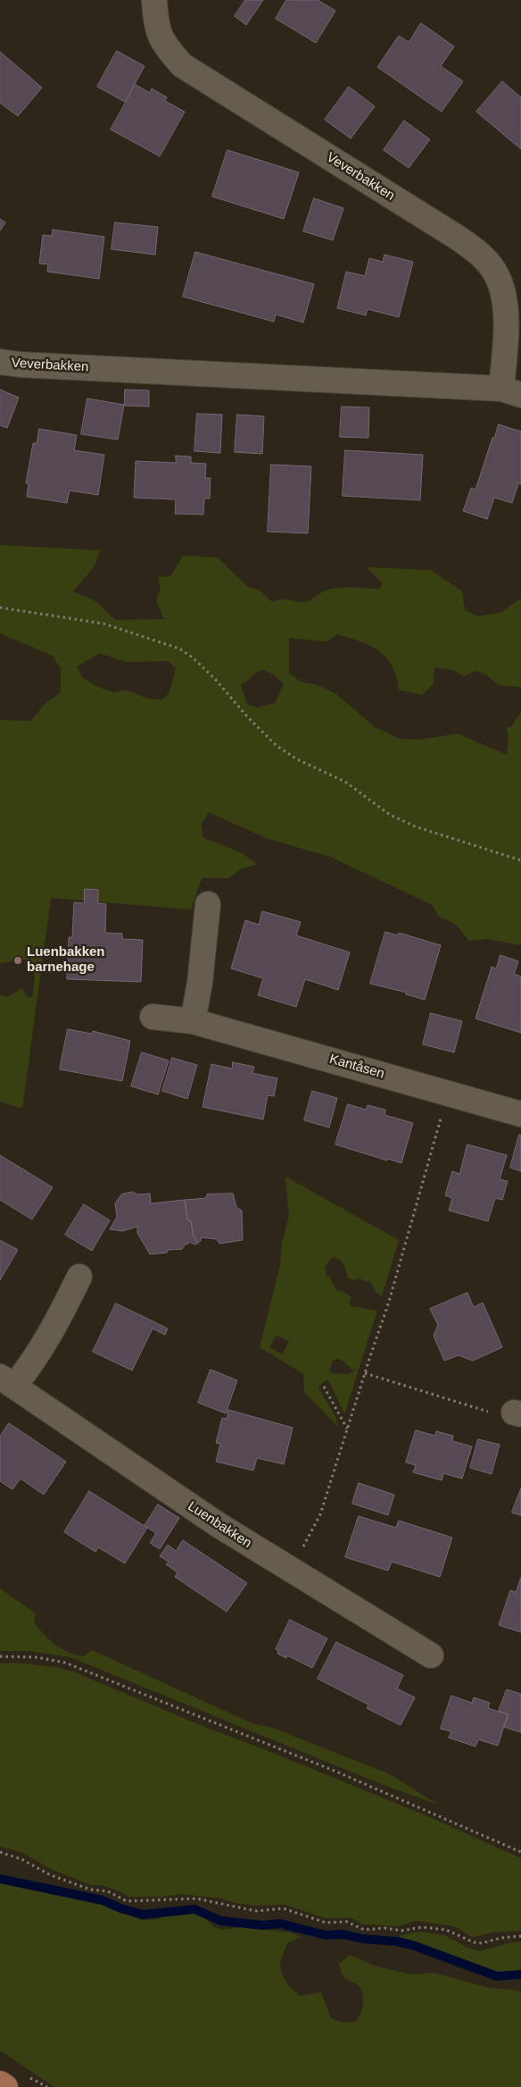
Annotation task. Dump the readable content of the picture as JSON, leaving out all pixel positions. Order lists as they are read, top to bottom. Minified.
{"streets":{"street":["Veverbakken","Kantåsen","Luenbakken"]},"places":["Luenbakken barnehage"]}
